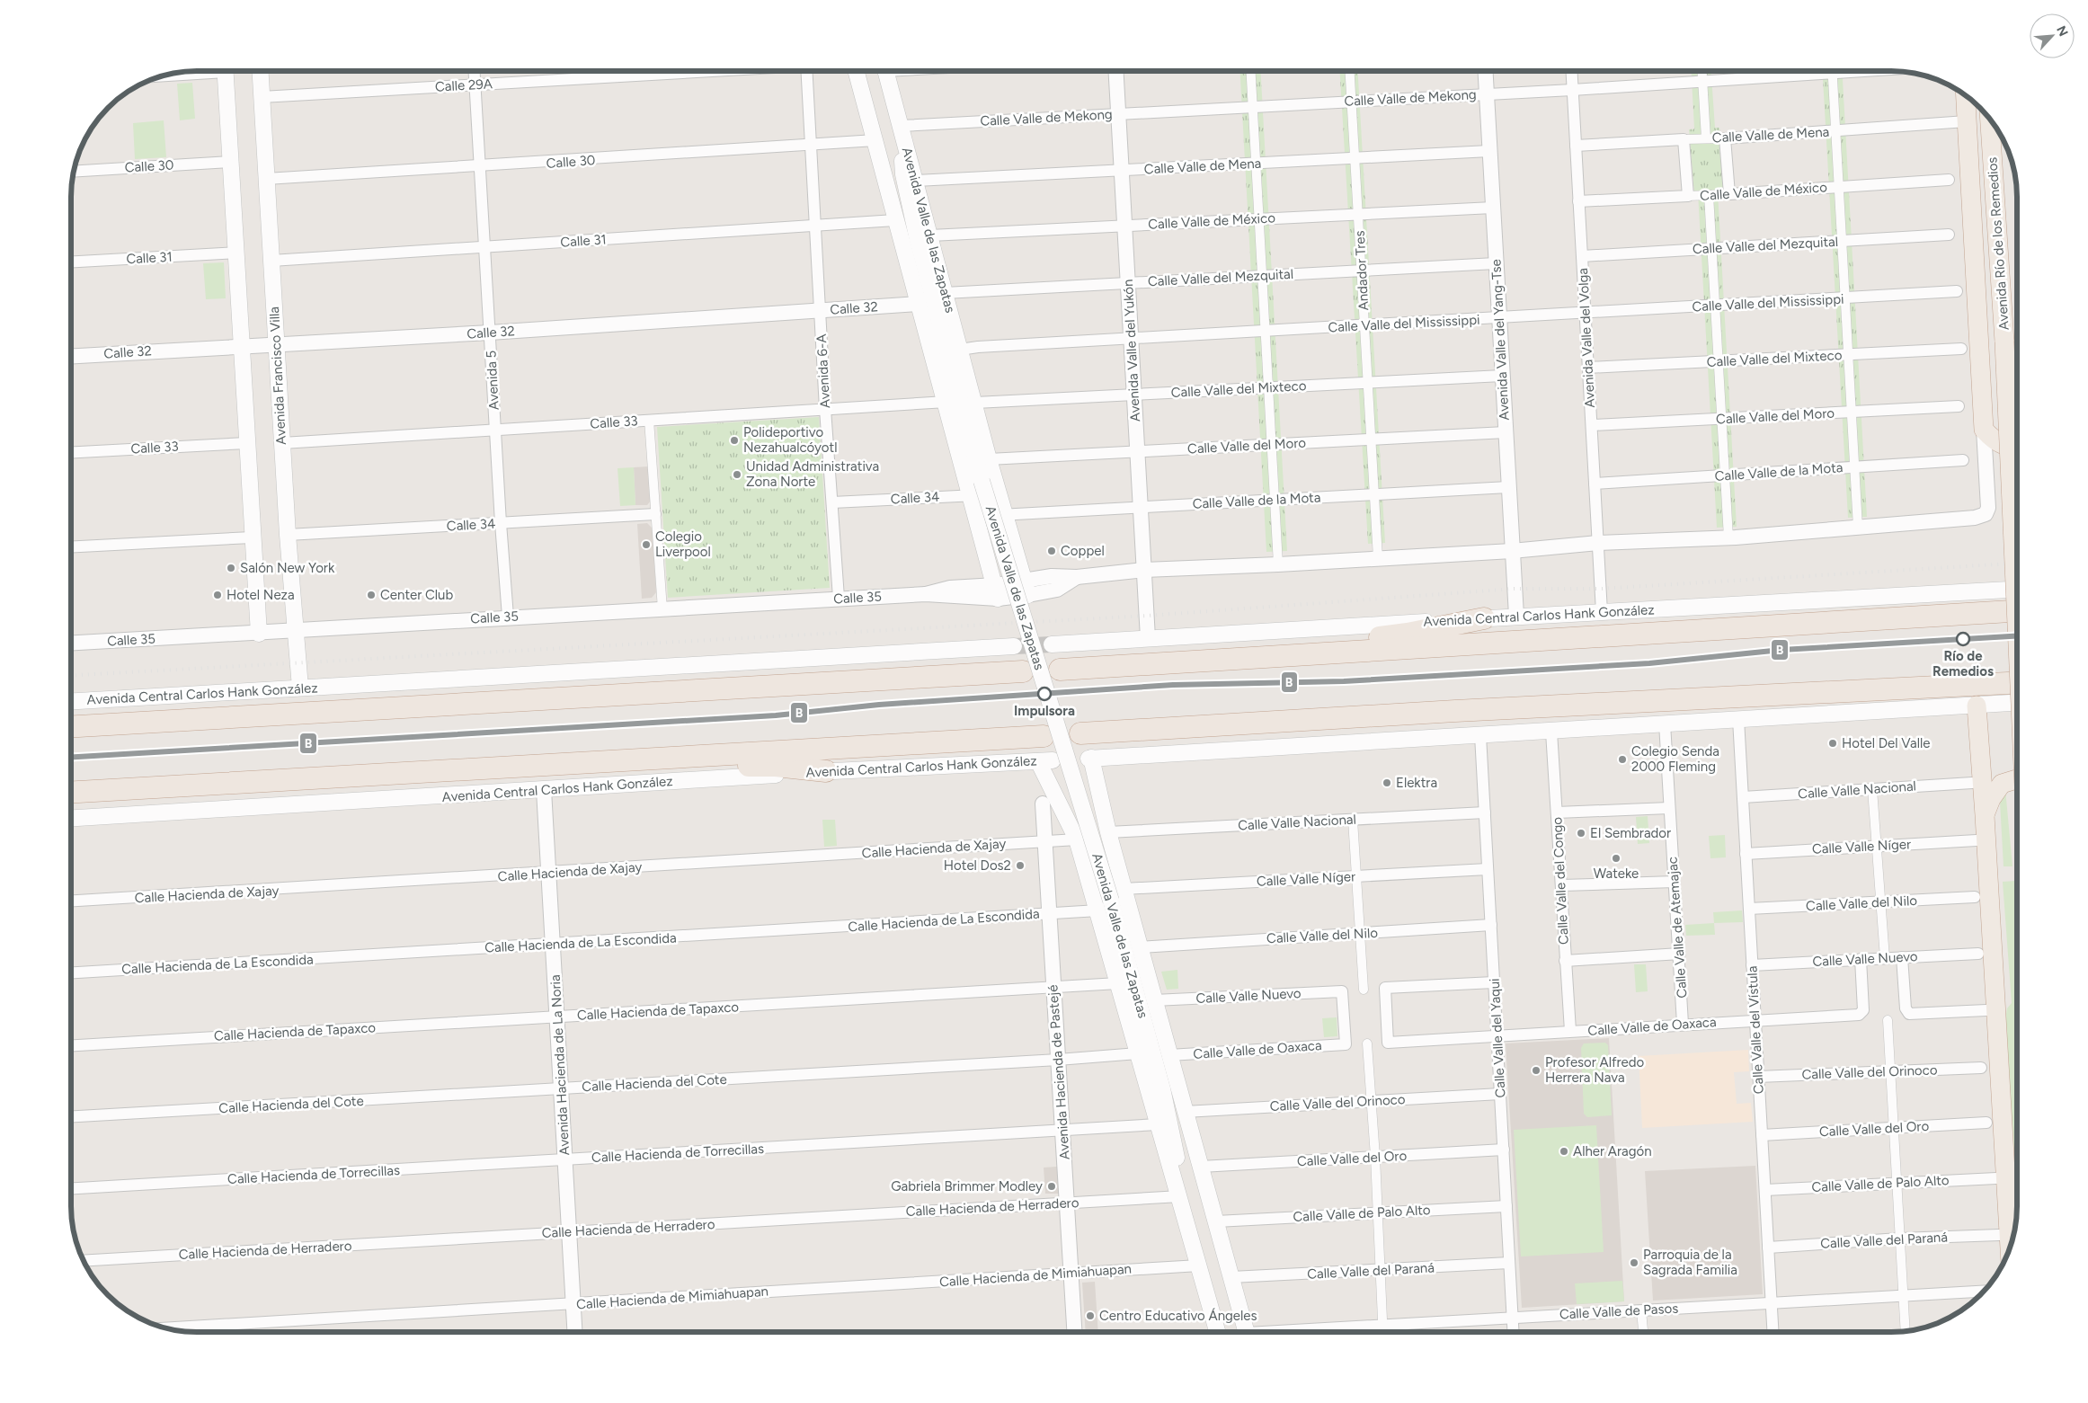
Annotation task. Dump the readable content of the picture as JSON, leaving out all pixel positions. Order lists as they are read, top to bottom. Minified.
{"streets":{"highway":["Avenida Río de los Remedios","Avenida Central Carlos Hank González"],"main road":["Avenida Valle de las Zapatas","Avenida Francisco Villa"],"street":["Calle 29A","Calle Valle de Mekong","Calle Valle de Mena","Calle 30","Calle Valle de México","Calle 31","Calle Valle del Mezquital","Andador Tres","Calle Valle del Mississippi","Calle 32","Avenida Valle del Volga","Avenida Valle del Yang-Tse","Avenida Valle del Yukón","Calle Valle del Mixteco","Avenida 6-A","Avenida 5","Calle Valle del Moro","Calle 33","Calle Valle de la Mota","Calle 34","Calle 35","Calle Valle Nacional","Calle Valle Níger","Calle Hacienda de Xajay","Calle Valle del Congo","Calle Valle del Nilo","Calle Hacienda de La Escondida","Calle Valle de Atemajac","Calle Valle Nuevo","Calle Hacienda de Tapaxco","Calle Valle de Oaxaca","Calle Valle del Vístula","Calle Valle del Yaqui","Avenida Hacienda de La Noria","Avenida Hacienda de Pastejé","Calle Valle del Orinoco","Calle Hacienda del Cote","Calle Valle del Oro","Calle Hacienda de Torrecillas","Calle Valle de Palo Alto","Calle Hacienda de Herradero","Calle Valle del Paraná","Calle Hacienda de Mimiahuapan","Calle Valle de Pasos"]},"crossings":[["Calle 29A","Avenida Francisco Villa"],["Calle 29A","Avenida 5"],["Calle Valle de Mekong","Avenida Valle de las Zapatas"],["Calle Valle de Mekong","Andador Tres"],["Calle Valle de Mekong","Avenida Valle del Volga"],["Calle Valle de Mekong","Avenida Valle del Yang-Tse"],["Calle Valle de Mekong","Avenida Valle del Yukón"],["Calle Valle de Mena","Avenida Valle de las Zapatas"],["Calle Valle de Mena","Andador Tres"],["Calle Valle de Mena","Avenida Valle del Volga"],["Calle Valle de Mena","Avenida Valle del Yang-Tse"],["Calle Valle de Mena","Avenida Valle del Yukón"],["Calle 30","Avenida Valle de las Zapatas"],["Calle 30","Avenida 6-A"],["Calle 30","Avenida Francisco Villa"],["Calle 30","Avenida 5"],["Calle Valle de México","Avenida Valle de las Zapatas"],["Calle Valle de México","Andador Tres"],["Calle Valle de México","Avenida Valle del Volga"],["Calle Valle de México","Avenida Valle del Yang-Tse"],["Calle Valle de México","Avenida Valle del Yukón"],["Avenida Valle de las Zapatas","Calle 31"],["Avenida Valle de las Zapatas","Calle Valle del Mezquital"],["Avenida Valle de las Zapatas","Calle Valle del Mississippi"],["Avenida Valle de las Zapatas","Calle 32"],["Avenida Valle de las Zapatas","Calle Valle del Mixteco"],["Avenida Valle de las Zapatas","Calle Valle del Moro"],["Avenida Valle de las Zapatas","Calle 33"],["Avenida Valle de las Zapatas","Calle Valle de la Mota"],["Avenida Valle de las Zapatas","Calle 34"],["Avenida Valle de las Zapatas","Calle 35"],["Avenida Valle de las Zapatas","Avenida Central Carlos Hank González"],["Avenida Valle de las Zapatas","Calle Valle Nacional"],["Avenida Valle de las Zapatas","Calle Valle Níger"],["Avenida Valle de las Zapatas","Calle Hacienda de Xajay"],["Avenida Valle de las Zapatas","Calle Valle del Nilo"],["Avenida Valle de las Zapatas","Calle Hacienda de La Escondida"],["Avenida Valle de las Zapatas","Calle Valle Nuevo"],["Avenida Valle de las Zapatas","Calle Hacienda de Tapaxco"],["Avenida Valle de las Zapatas","Calle Valle de Oaxaca"],["Avenida Valle de las Zapatas","Calle Valle del Yaqui"],["Avenida Valle de las Zapatas","Calle Valle del Orinoco"],["Avenida Valle de las Zapatas","Calle Hacienda del Cote"],["Avenida Valle de las Zapatas","Calle Valle del Oro"],["Avenida Valle de las Zapatas","Calle Hacienda de Torrecillas"],["Avenida Valle de las Zapatas","Calle Valle de Palo Alto"],["Avenida Valle de las Zapatas","Calle Hacienda de Herradero"],["Avenida Valle de las Zapatas","Calle Valle del Paraná"],["Avenida Valle de las Zapatas","Calle Hacienda de Mimiahuapan"],["Calle 31","Avenida 6-A"],["Calle 31","Avenida Francisco Villa"],["Calle 31","Avenida 5"],["Calle Valle del Mezquital","Andador Tres"],["Calle Valle del Mezquital","Avenida Valle del Volga"],["Calle Valle del Mezquital","Avenida Valle del Yang-Tse"],["Calle Valle del Mezquital","Avenida Valle del Yukón"],["Andador Tres","Calle Valle del Mississippi"],["Andador Tres","Calle Valle del Mixteco"],["Andador Tres","Calle Valle del Moro"],["Andador Tres","Calle Valle de la Mota"],["Calle Valle del Mississippi","Avenida Valle del Volga"],["Calle Valle del Mississippi","Avenida Valle del Yang-Tse"],["Calle Valle del Mississippi","Avenida Valle del Yukón"],["Calle 32","Avenida 6-A"],["Calle 32","Avenida Francisco Villa"],["Calle 32","Avenida 5"],["Avenida Valle del Volga","Calle Valle del Mixteco"],["Avenida Valle del Volga","Calle Valle del Moro"],["Avenida Valle del Volga","Calle Valle de la Mota"],["Avenida Valle del Volga","Avenida Central Carlos Hank González"],["Avenida Valle del Yang-Tse","Calle Valle del Mixteco"],["Avenida Valle del Yang-Tse","Calle Valle del Moro"],["Avenida Valle del Yang-Tse","Calle Valle de la Mota"],["Avenida Valle del Yang-Tse","Avenida Central Carlos Hank González"],["Avenida Valle del Yukón","Calle Valle del Mixteco"],["Avenida Valle del Yukón","Calle Valle del Moro"],["Avenida Valle del Yukón","Calle Valle de la Mota"],["Avenida Valle del Yukón","Avenida Central Carlos Hank González"],["Avenida 6-A","Calle 33"],["Avenida 6-A","Calle 34"],["Avenida 6-A","Calle 35"],["Avenida Francisco Villa","Calle 33"],["Avenida Francisco Villa","Calle 34"],["Avenida Francisco Villa","Calle 35"],["Avenida Francisco Villa","Avenida Central Carlos Hank González"],["Avenida 5","Calle 33"],["Avenida 5","Calle 34"],["Avenida 5","Calle 35"],["Avenida Central Carlos Hank González","Avenida Hacienda de La Noria"],["Calle Valle Nacional","Calle Valle del Vístula"],["Calle Valle Nacional","Calle Valle del Yaqui"],["Calle Valle Níger","Calle Valle del Vístula"],["Calle Valle Níger","Calle Valle del Yaqui"],["Calle Hacienda de Xajay","Avenida Hacienda de La Noria"],["Calle Hacienda de Xajay","Avenida Hacienda de Pastejé"],["Calle Valle del Congo","Calle Valle de Oaxaca"],["Calle Valle del Nilo","Calle Valle del Vístula"],["Calle Valle del Nilo","Calle Valle del Yaqui"],["Calle Hacienda de La Escondida","Avenida Hacienda de La Noria"],["Calle Hacienda de La Escondida","Avenida Hacienda de Pastejé"],["Calle Valle de Atemajac","Calle Valle de Oaxaca"],["Calle Valle Nuevo","Calle Valle de Oaxaca"],["Calle Valle Nuevo","Calle Valle del Vístula"],["Calle Hacienda de Tapaxco","Avenida Hacienda de La Noria"],["Calle Hacienda de Tapaxco","Avenida Hacienda de Pastejé"],["Calle Valle de Oaxaca","Calle Valle del Vístula"],["Calle Valle de Oaxaca","Calle Valle del Yaqui"],["Calle Valle del Vístula","Calle Valle del Orinoco"],["Calle Valle del Vístula","Calle Valle del Oro"],["Calle Valle del Vístula","Calle Valle de Palo Alto"],["Calle Valle del Vístula","Calle Valle del Paraná"],["Calle Valle del Vístula","Calle Valle de Pasos"],["Calle Valle del Yaqui","Calle Valle del Orinoco"],["Calle Valle del Yaqui","Calle Valle del Oro"],["Calle Valle del Yaqui","Calle Valle de Palo Alto"],["Calle Valle del Yaqui","Calle Valle del Paraná"],["Calle Valle del Yaqui","Calle Valle de Pasos"],["Avenida Hacienda de La Noria","Calle Hacienda del Cote"],["Avenida Hacienda de La Noria","Calle Hacienda de Torrecillas"],["Avenida Hacienda de La Noria","Calle Hacienda de Herradero"],["Avenida Hacienda de La Noria","Calle Hacienda de Mimiahuapan"],["Avenida Hacienda de Pastejé","Calle Hacienda del Cote"],["Avenida Hacienda de Pastejé","Calle Hacienda de Torrecillas"],["Avenida Hacienda de Pastejé","Calle Hacienda de Herradero"],["Avenida Hacienda de Pastejé","Calle Hacienda de Mimiahuapan"]],"places":["Polideportivo Nezahualcóyotl","Unidad Administrativa Zona Norte","Colegio Liverpool","Coppel","Salón New York","Hotel Neza","Center Club","Río de Remedios","Impulsora","Hotel Del Valle","Colegio Senda 2000 Fleming","Elektra","El Sembrador","Wateke","Hotel Dos2","Profesor Alfredo Herrera Nava","Alher Aragón","Gabriela Brimmer Modley","Parroquia de la Sagrada Familia","Centro Educativo Ángeles"],"lines":["transit line B"],"north":"top right"}
